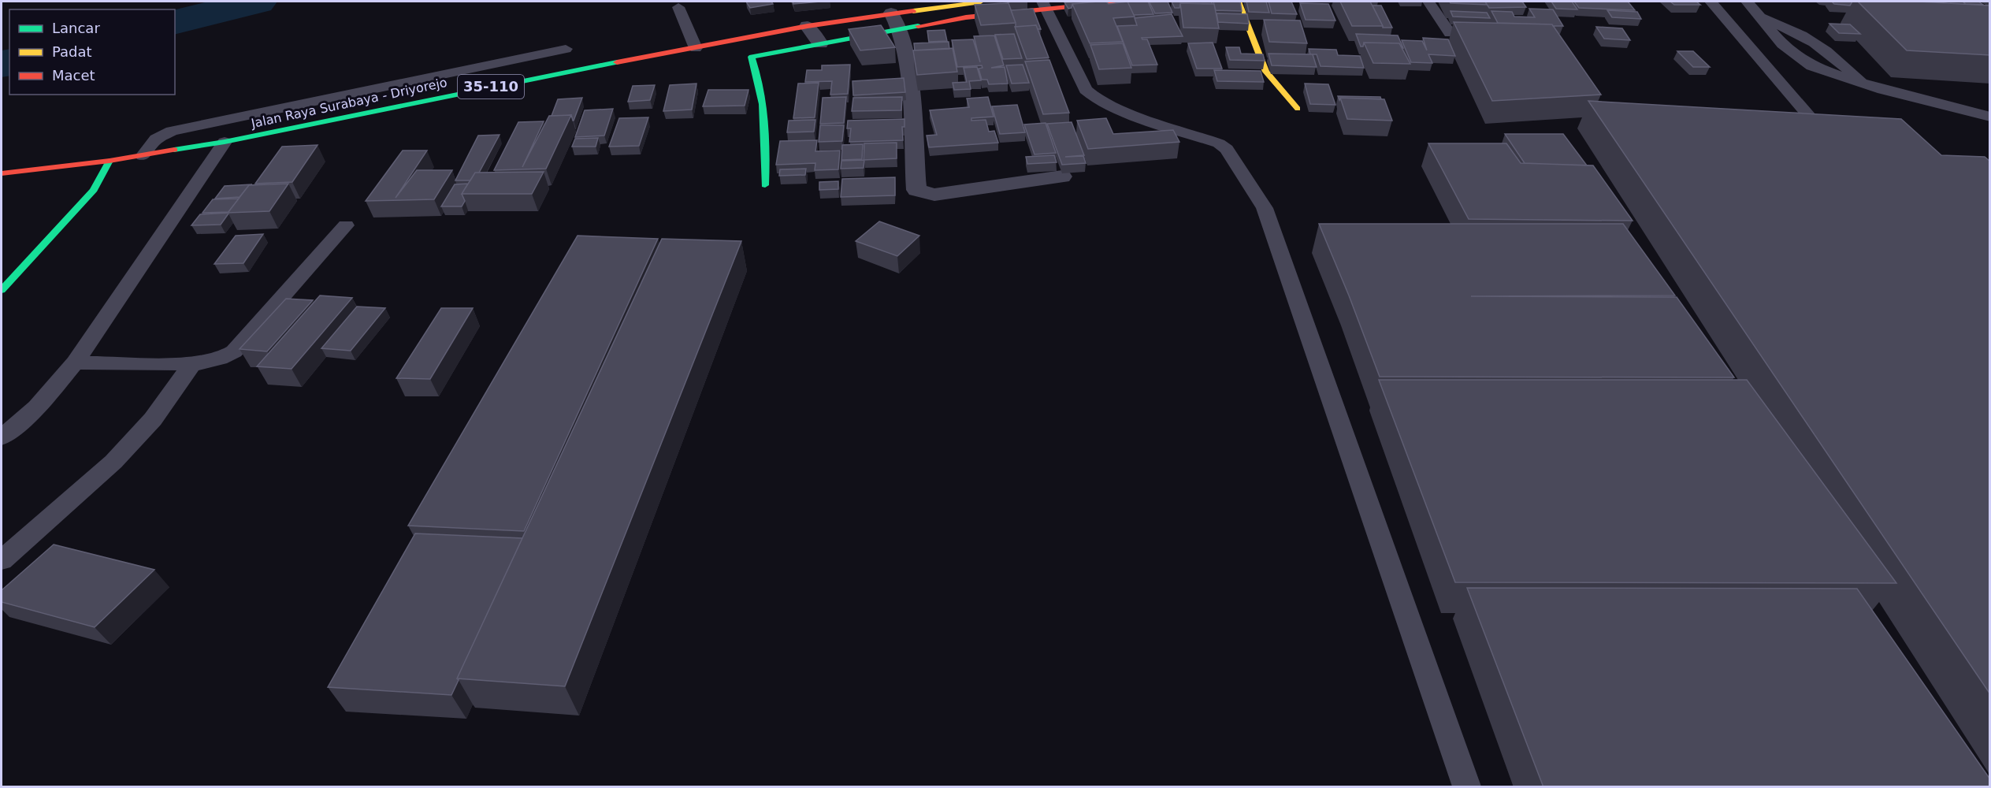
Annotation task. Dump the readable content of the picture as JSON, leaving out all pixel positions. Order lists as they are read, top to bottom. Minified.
{"streets":{"street":["35-110","Jalan Raya Surabaya - Driyorejo"]},"legend":["Lancar","Padat","Macet"]}
